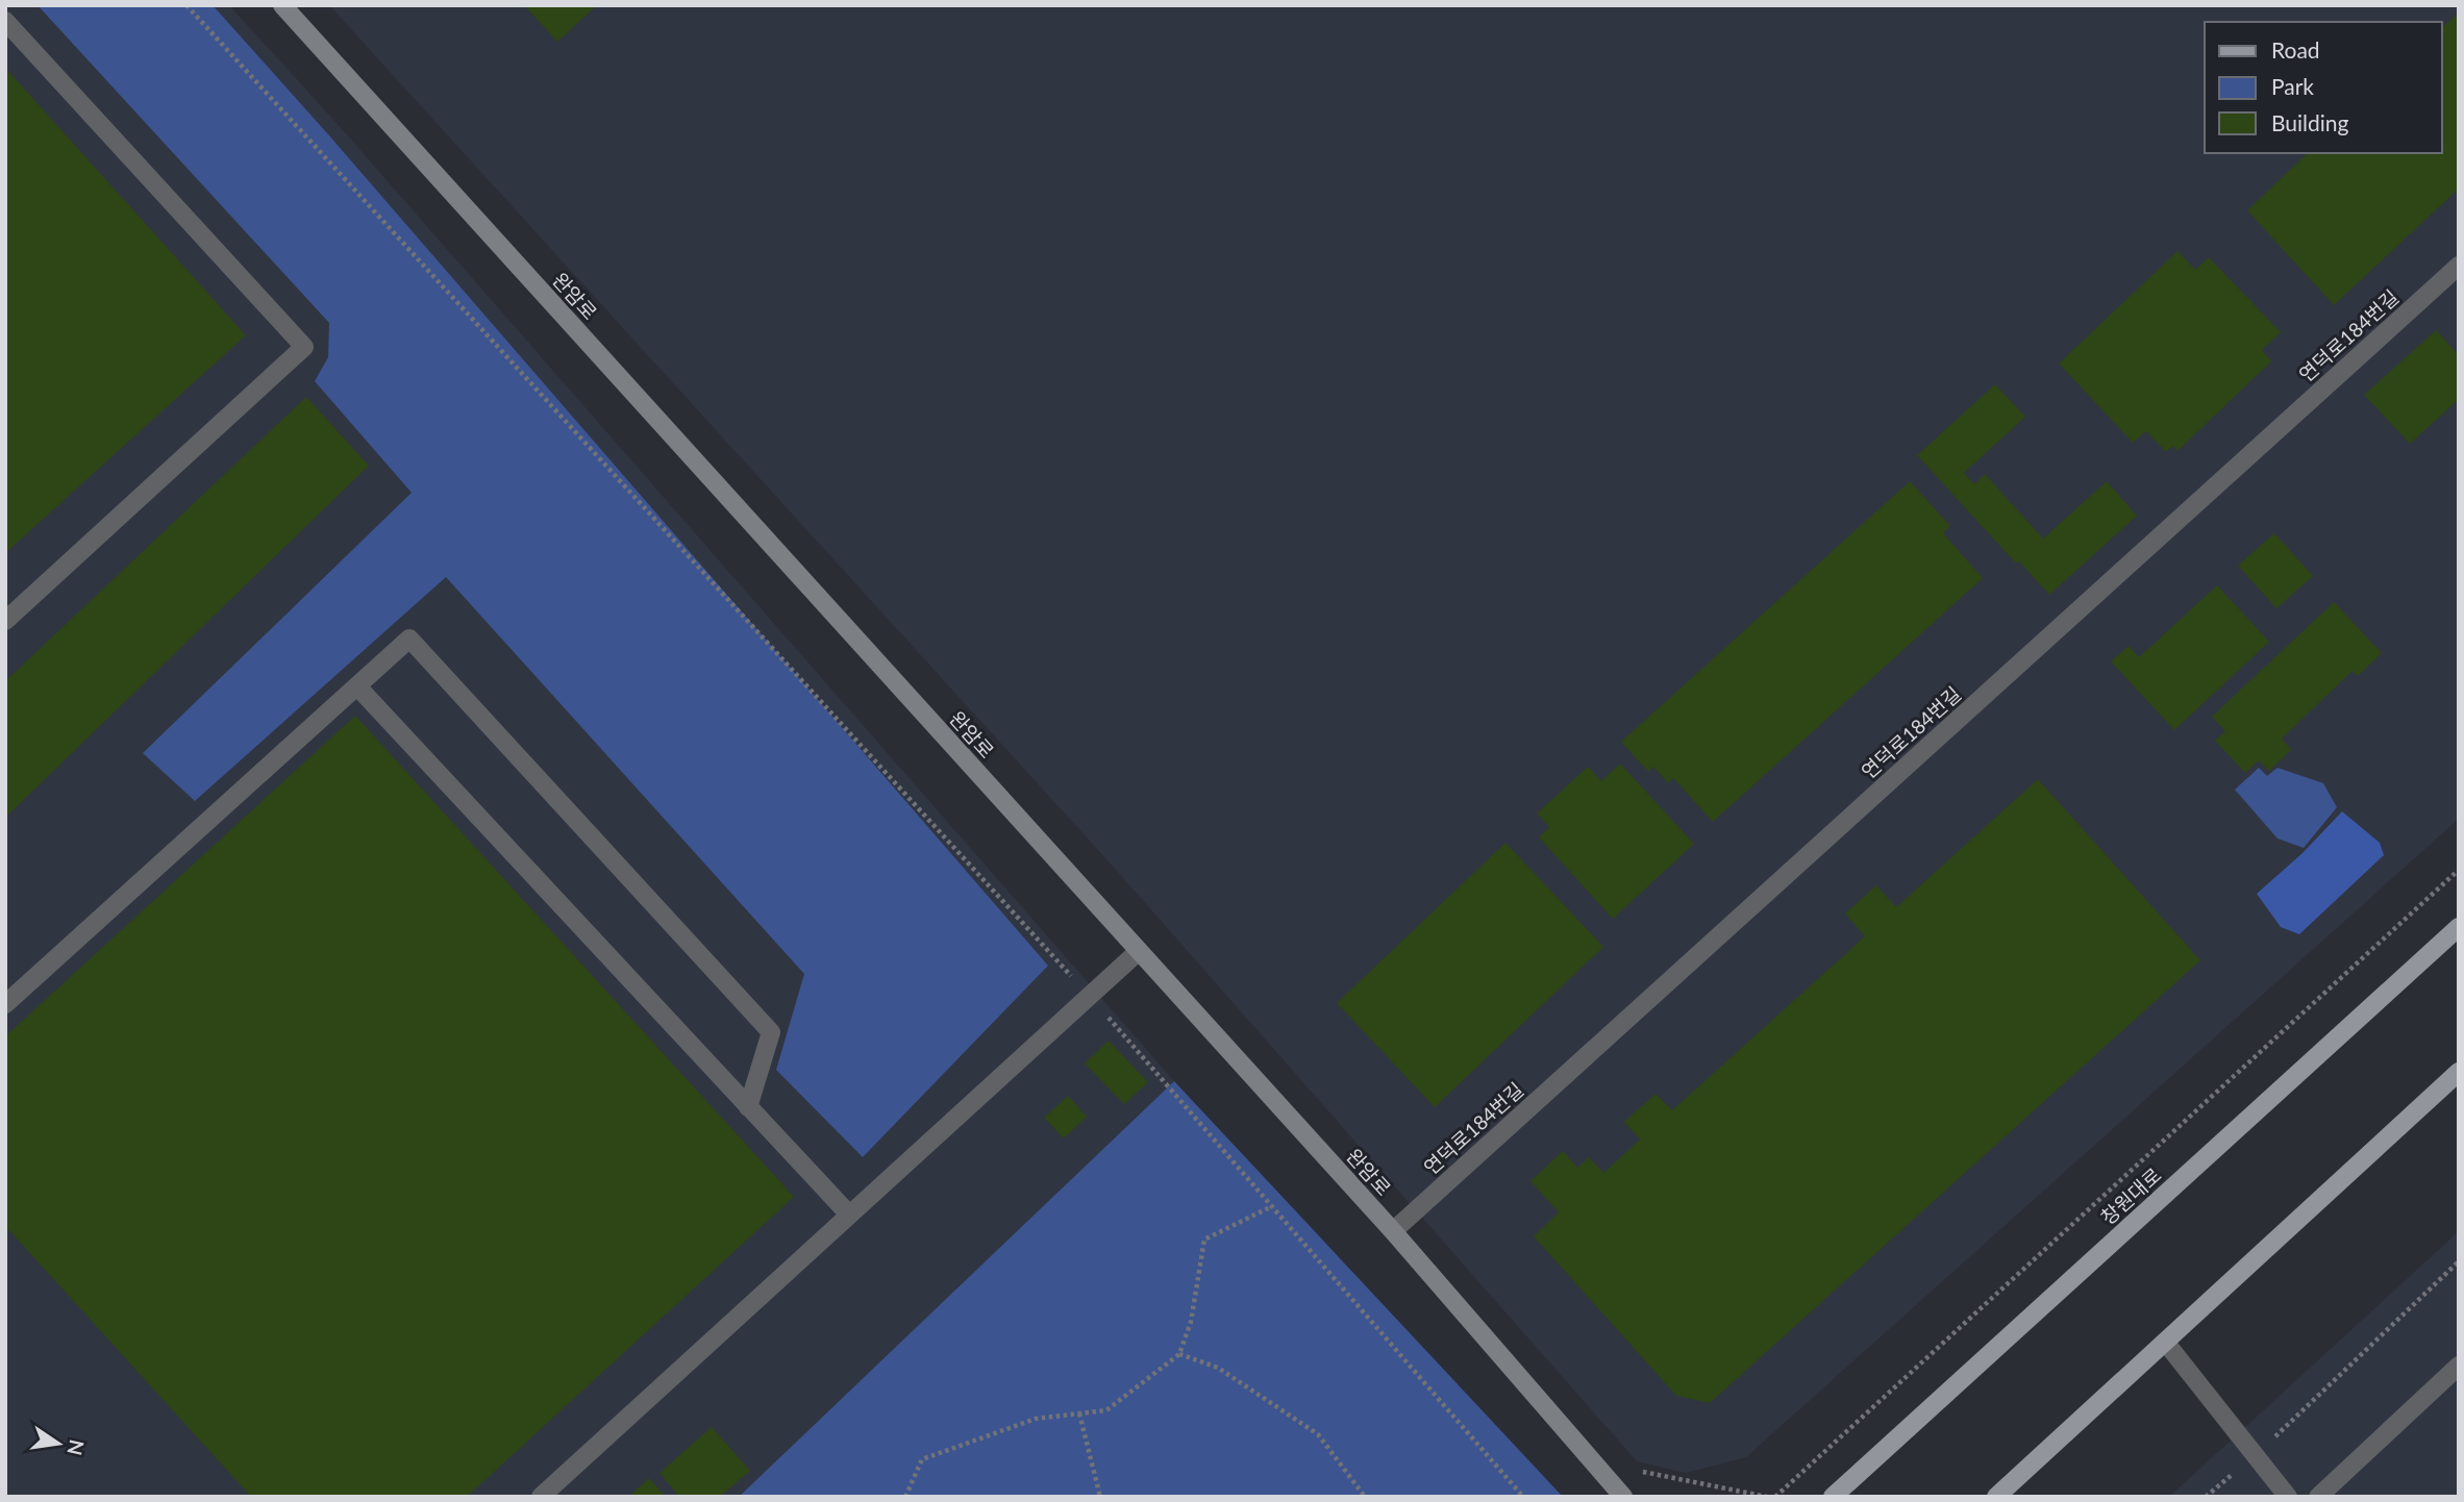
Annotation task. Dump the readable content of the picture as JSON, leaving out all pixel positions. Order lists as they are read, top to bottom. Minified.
{"streets":{"main road":["완암로","창원대로"],"street":["연덕로184번길"]},"crossings":[["완암로","연덕로184번길"]],"legend":["Road","Park","Building"],"north":"right"}
